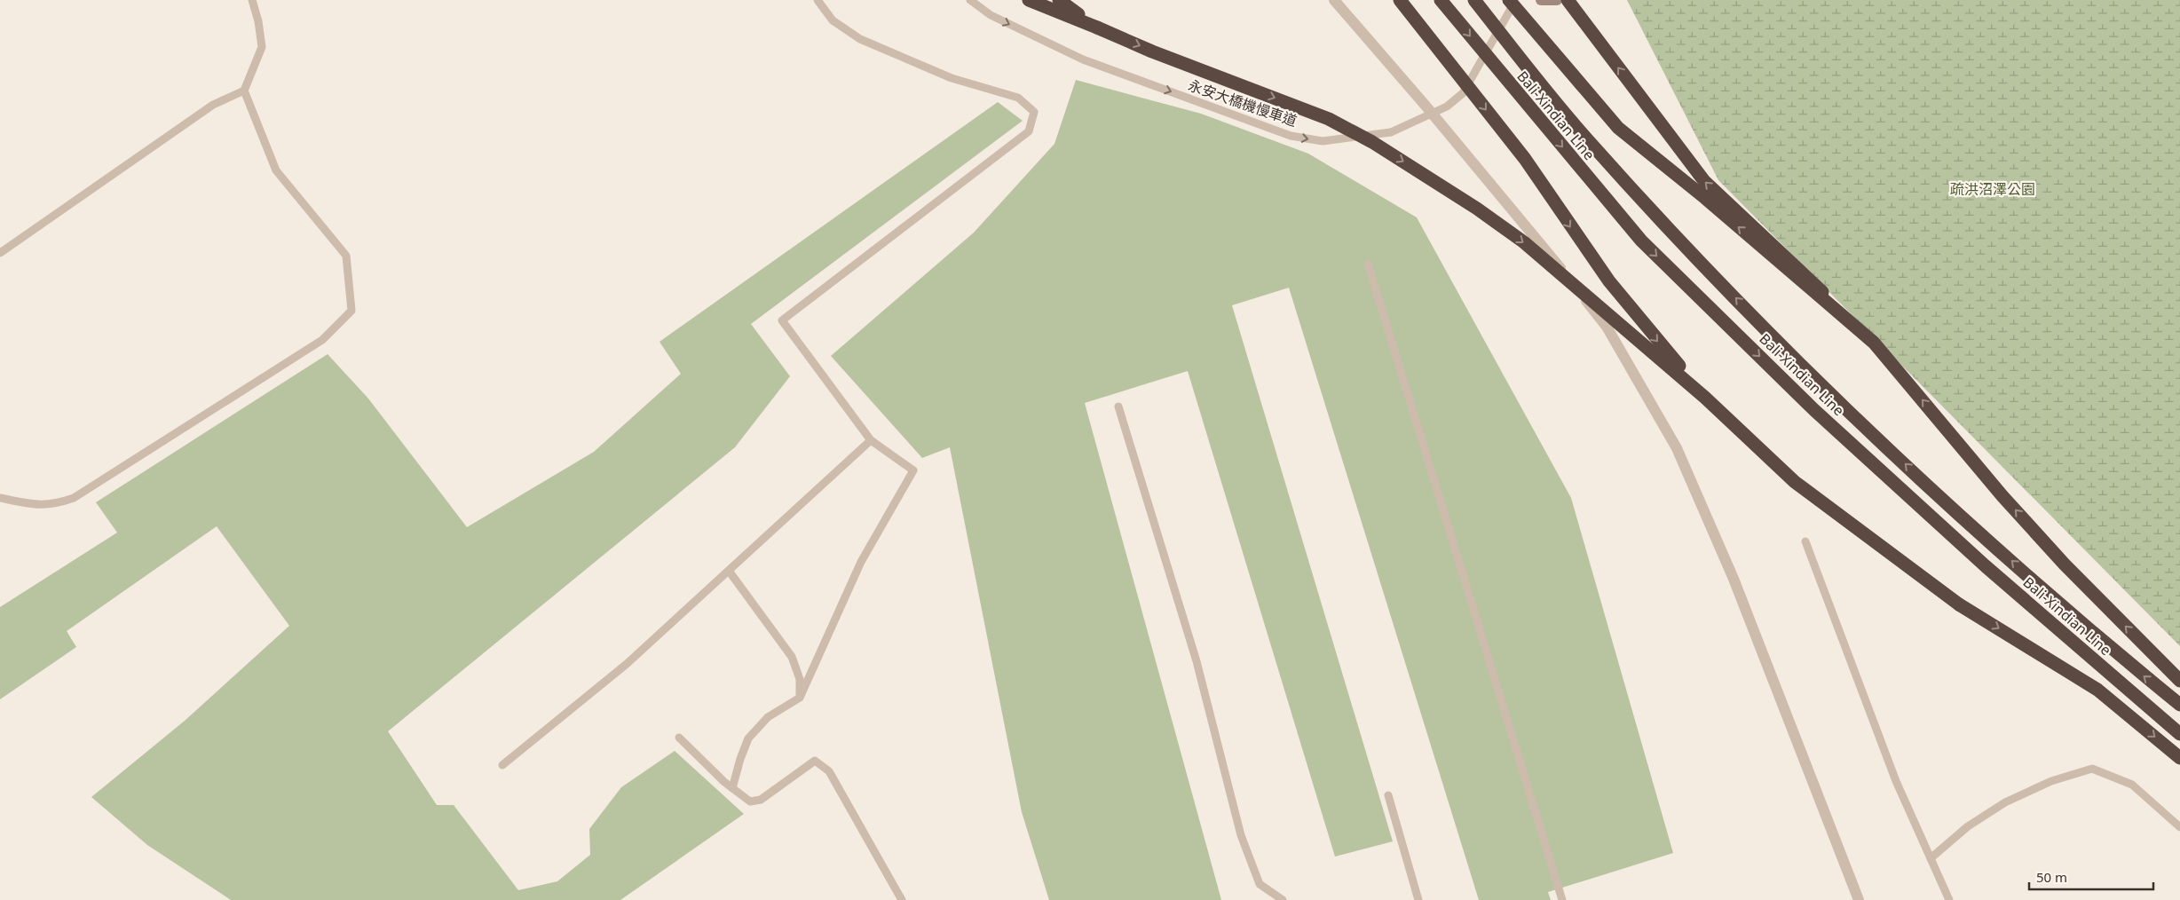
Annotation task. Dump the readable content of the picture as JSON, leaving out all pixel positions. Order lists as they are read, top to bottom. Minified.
{"streets":{"highway":["Bali-Xindian Line"],"lane":["永安大橋機慢車道"]},"one_way":["永安大橋機慢車道"],"parks":["疏洪沼澤公園"],"scale_bar":"50 m"}
